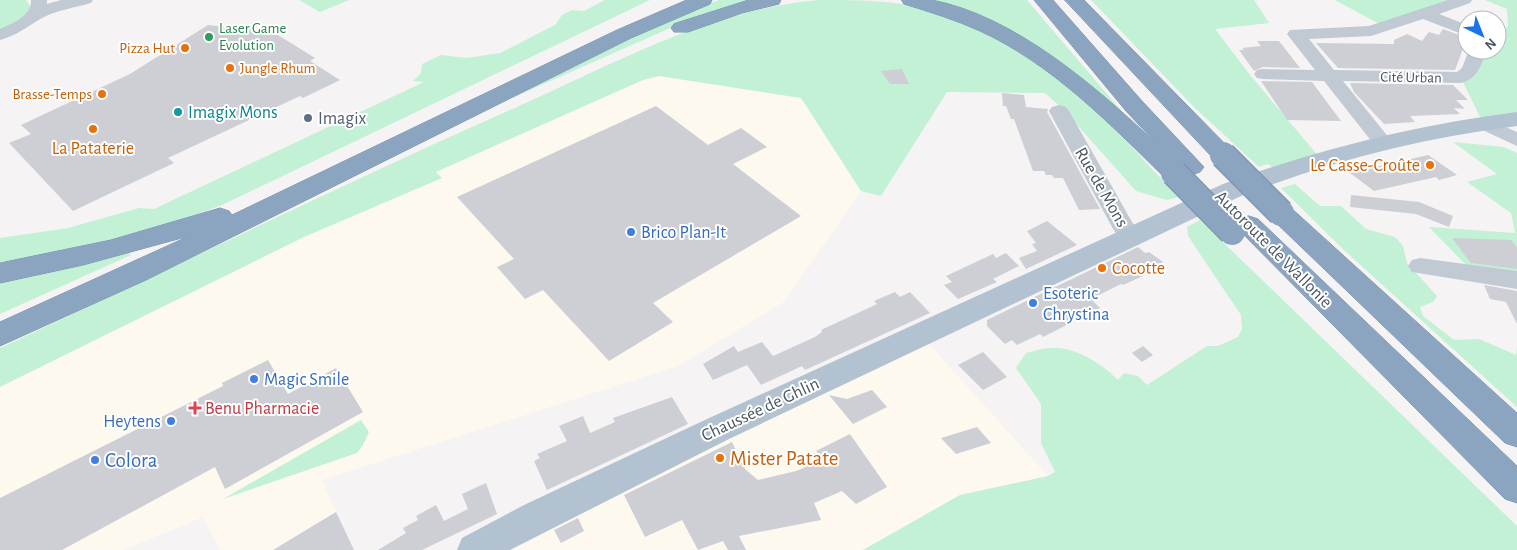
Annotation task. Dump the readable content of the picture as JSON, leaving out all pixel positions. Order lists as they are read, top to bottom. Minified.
{"streets":{"highway":["Autoroute de Wallonie"],"main road":["Rue de Mons","Chaussée de Ghlin"],"street":["Cité Urban"]},"crossings":[["Rue de Mons","Chaussée de Ghlin"]],"places":{"other":["Laser Game Evolution","Pizza Hut","Jungle Rhum","Brasse-Temps","Imagix Mons","Imagix","La Pataterie","Le Casse-Croûte","Brico Plan-It","Cocotte","Esoteric Chrystina","Magic Smile","Heytens","Mister Patate","Colora"],"health":["Benu Pharmacie"]},"north":"bottom right"}
